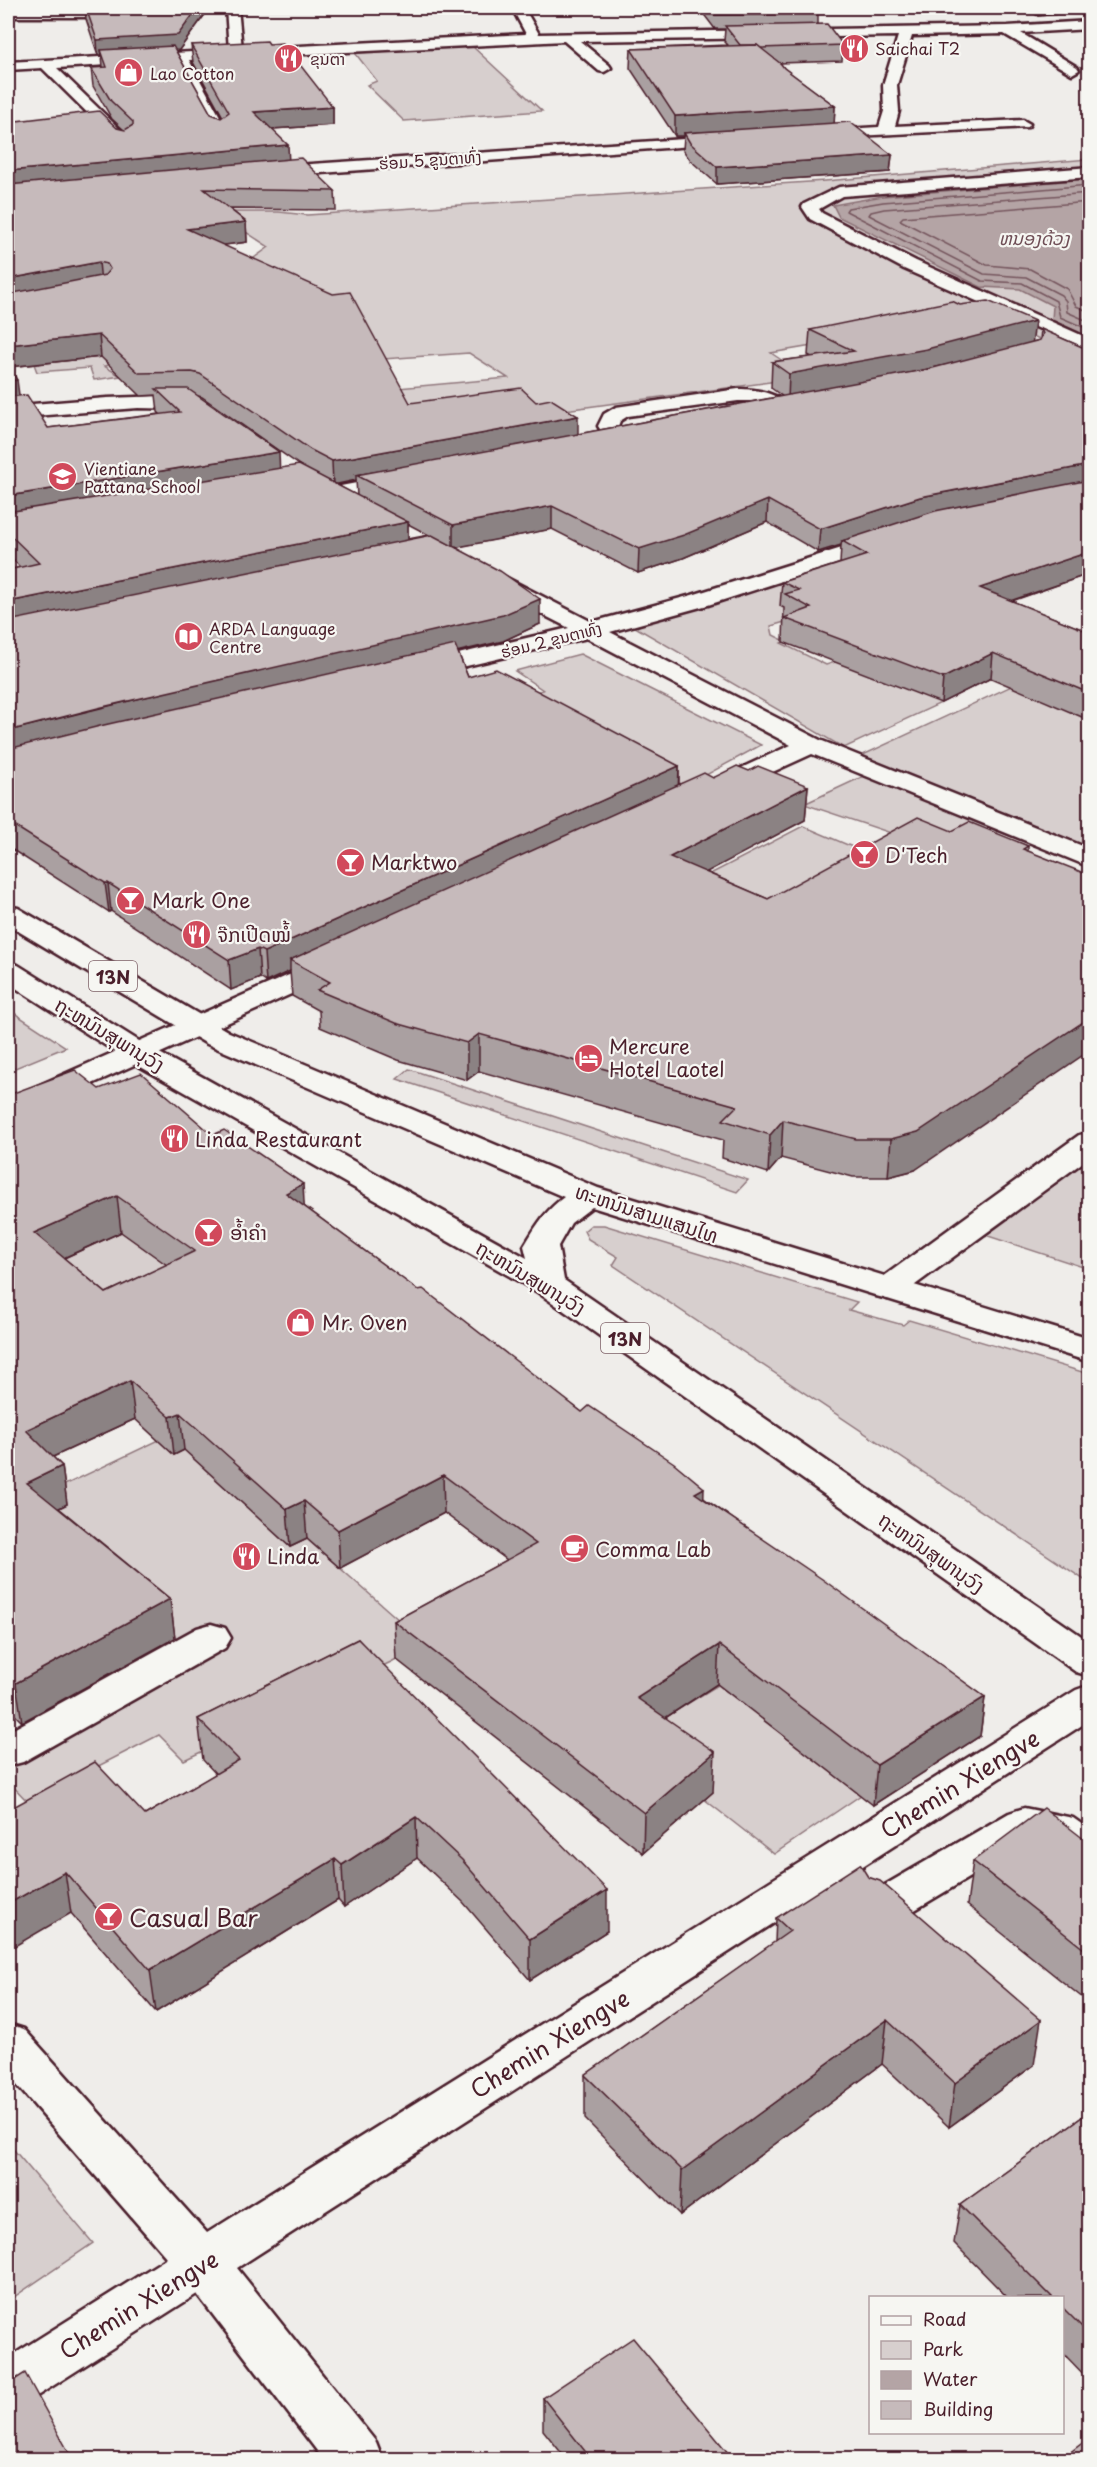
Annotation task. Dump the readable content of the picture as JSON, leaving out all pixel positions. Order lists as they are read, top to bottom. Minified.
{"streets":{"main road":["ຮ່ອມ 5 ຂູນຕາທົ່ງ","ຮ່ອມ 2 ຂູນຕາທົ່ງ","13N","ຖະຫນົນສຸພານຸວົງ","ທະຫນົນສາມແສນໄທ","Chemin Xiengve"]},"crossings":[["13N","ທະຫນົນສາມແສນໄທ"]],"water":["ຫນອງດ້ວງ"],"places":{"restaurant":["Saichai T2","ຂຸນຕາ","ຈ໊ກເປີດໝ້ໍ","Linda Restaurant","Linda"],"shop":["Lao Cotton","Mr. Oven"],"school or university":["Vientiane Pattana School"],"library":["ARDA Language Centre"],"bar":["D'Tech","Marktwo","Mark One","ອ້ຳຄຳ","Casual Bar"],"hotel":["Mercure Hotel Laotel"],"cafe":["Comma Lab"]},"legend":["Road","Park","Water","Building"]}
